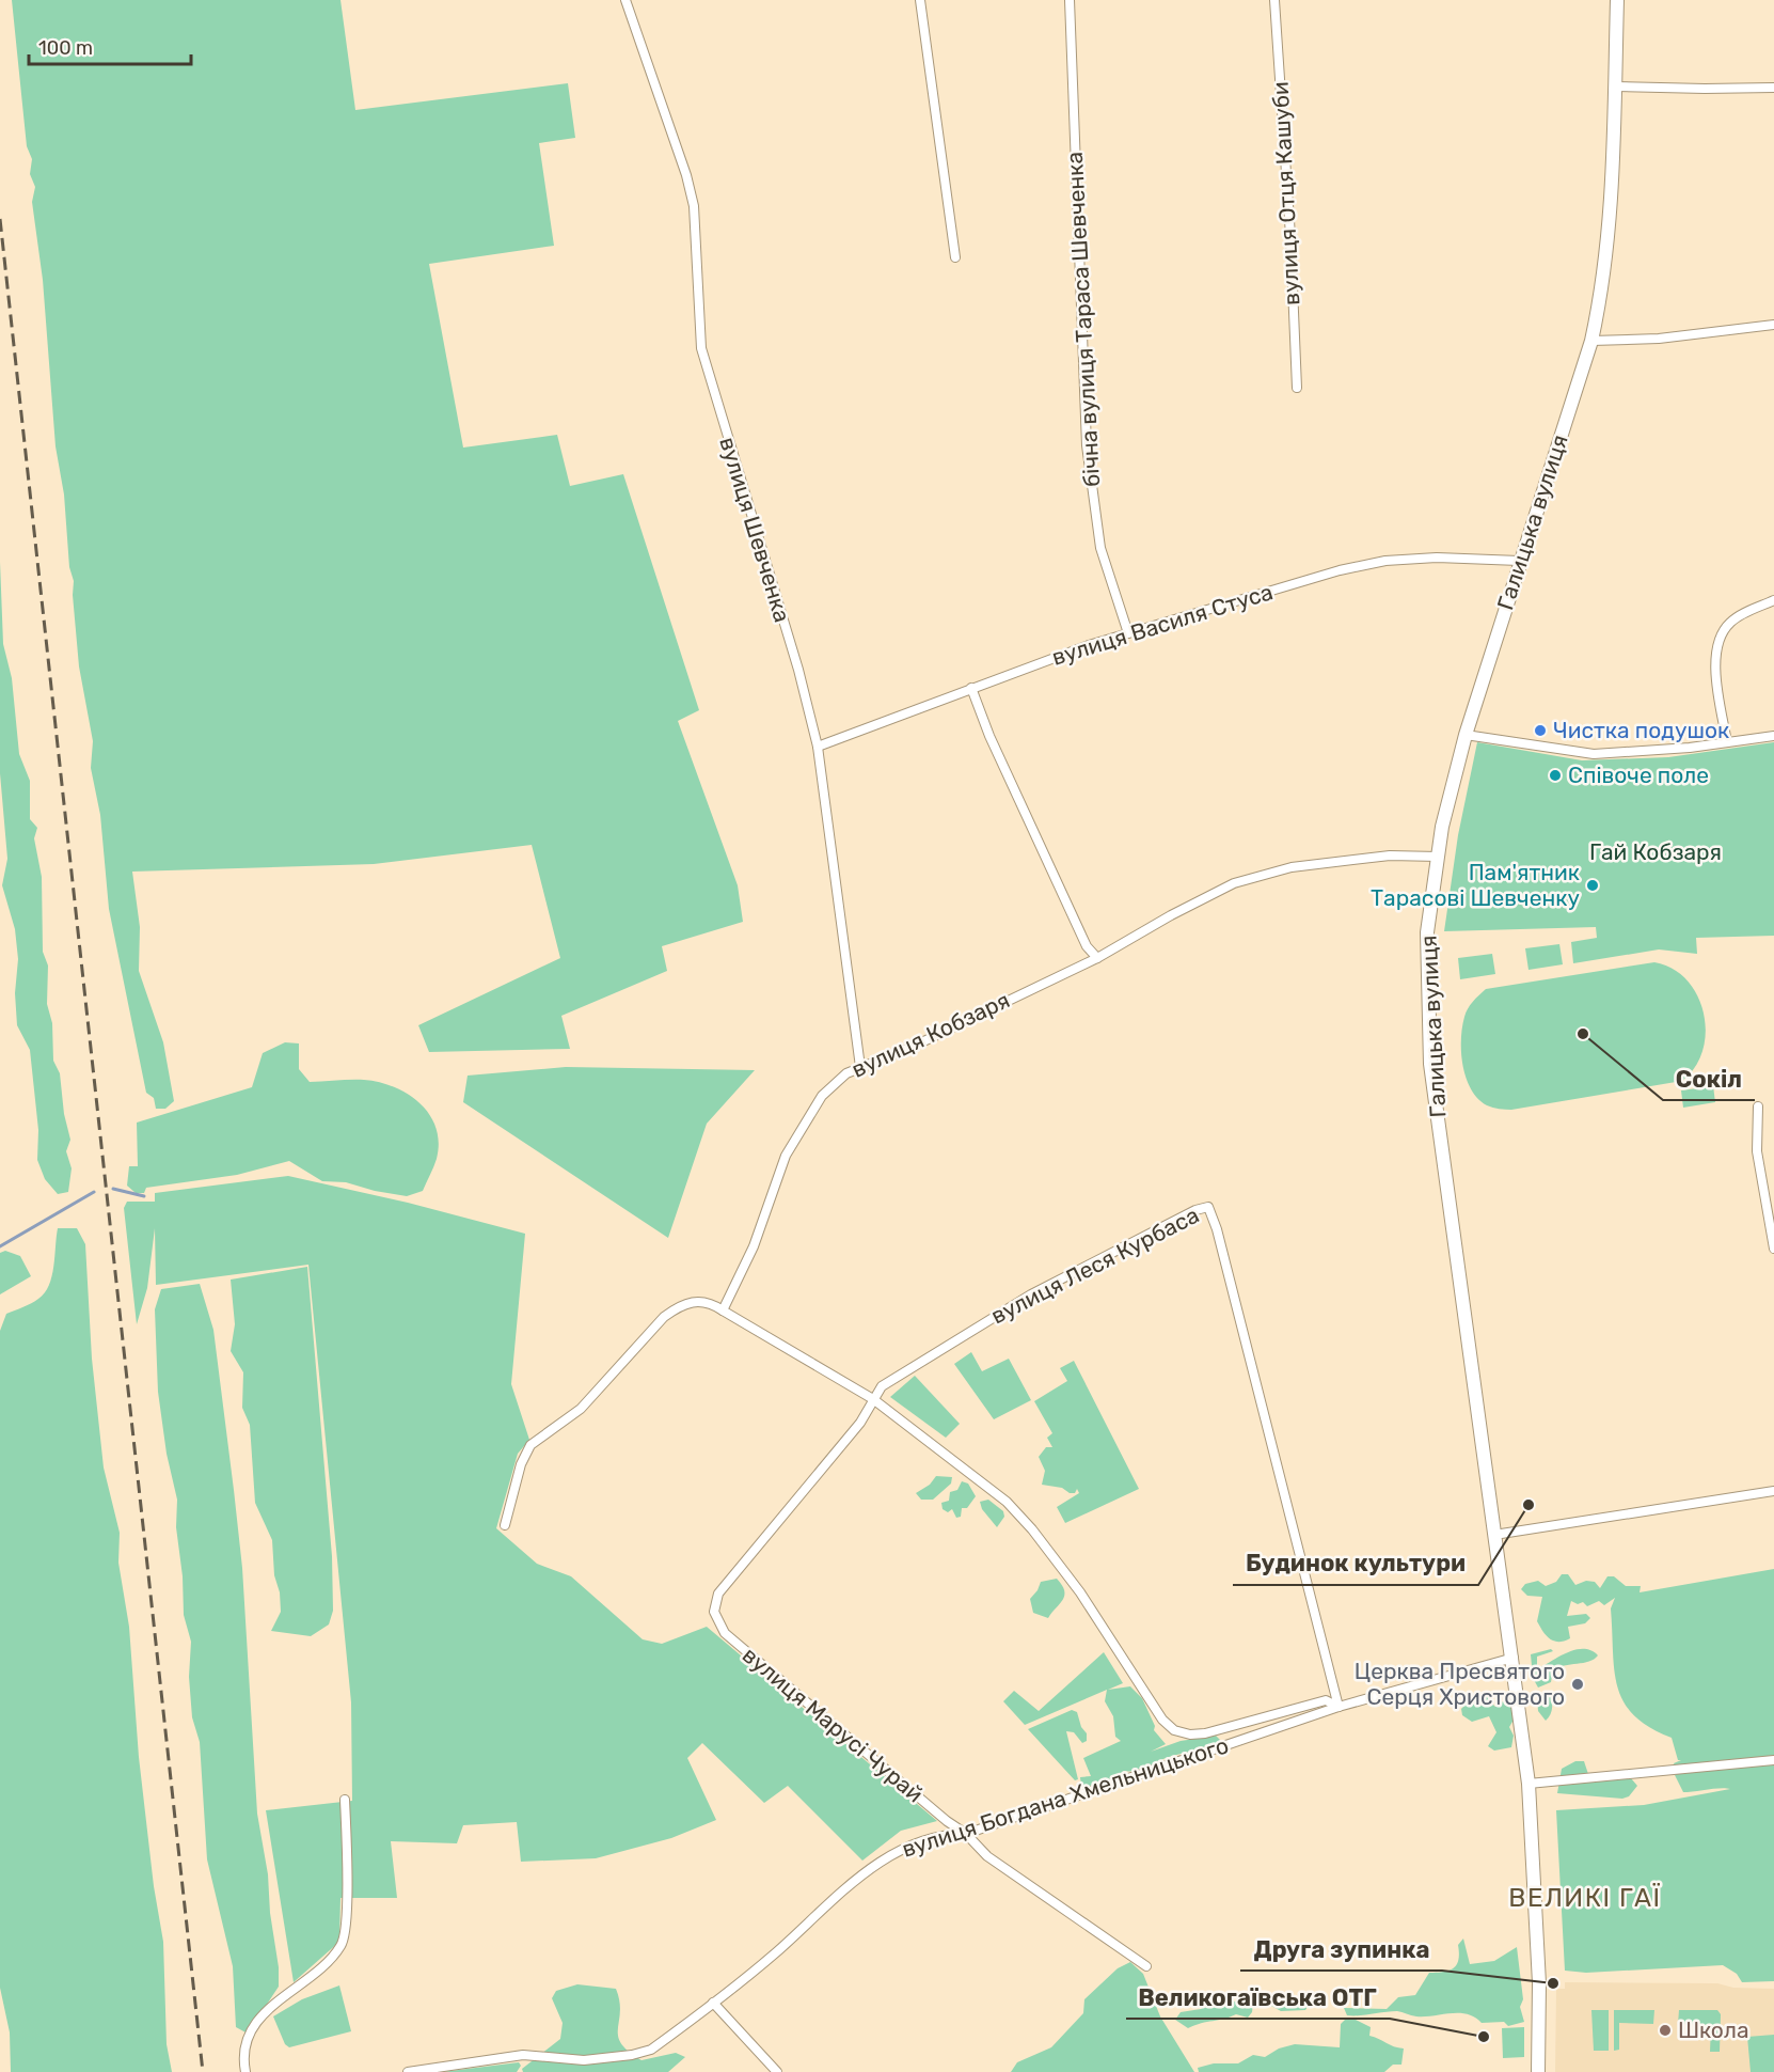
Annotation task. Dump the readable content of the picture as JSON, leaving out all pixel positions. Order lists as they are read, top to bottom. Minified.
{"streets":{"street":["вулиця Отця Кашуби","бічна вулиця Тараса Шевченка","Галицька вулиця","вулиця Шевченка","вулиця Василя Стуса","вулиця Кобзаря","вулиця Леся Курбаса","вулиця Марусі Чурай","вулиця Богдана Хмельницького"]},"crossings":[["бічна вулиця Тараса Шевченка","вулиця Василя Стуса"],["Галицька вулиця","вулиця Василя Стуса"],["Галицька вулиця","вулиця Кобзаря"],["Галицька вулиця","вулиця Богдана Хмельницького"],["вулиця Шевченка","вулиця Василя Стуса"],["вулиця Шевченка","вулиця Кобзаря"],["вулиця Леся Курбаса","вулиця Марусі Чурай"],["вулиця Леся Курбаса","вулиця Богдана Хмельницького"],["вулиця Марусі Чурай","вулиця Богдана Хмельницького"]],"districts":["ВЕЛИКІ ГАЇ"],"parks":["Гай Кобзаря"],"places":["Чистка подушок","Співоче поле","Пам'ятник Тарасові Шевченку","Сокіл","Будинок культури","Церква Пресвятого Серця Христового","Друга зупинка","Школа","Великогаївська ОТГ"],"scale_bar":"100 m"}
